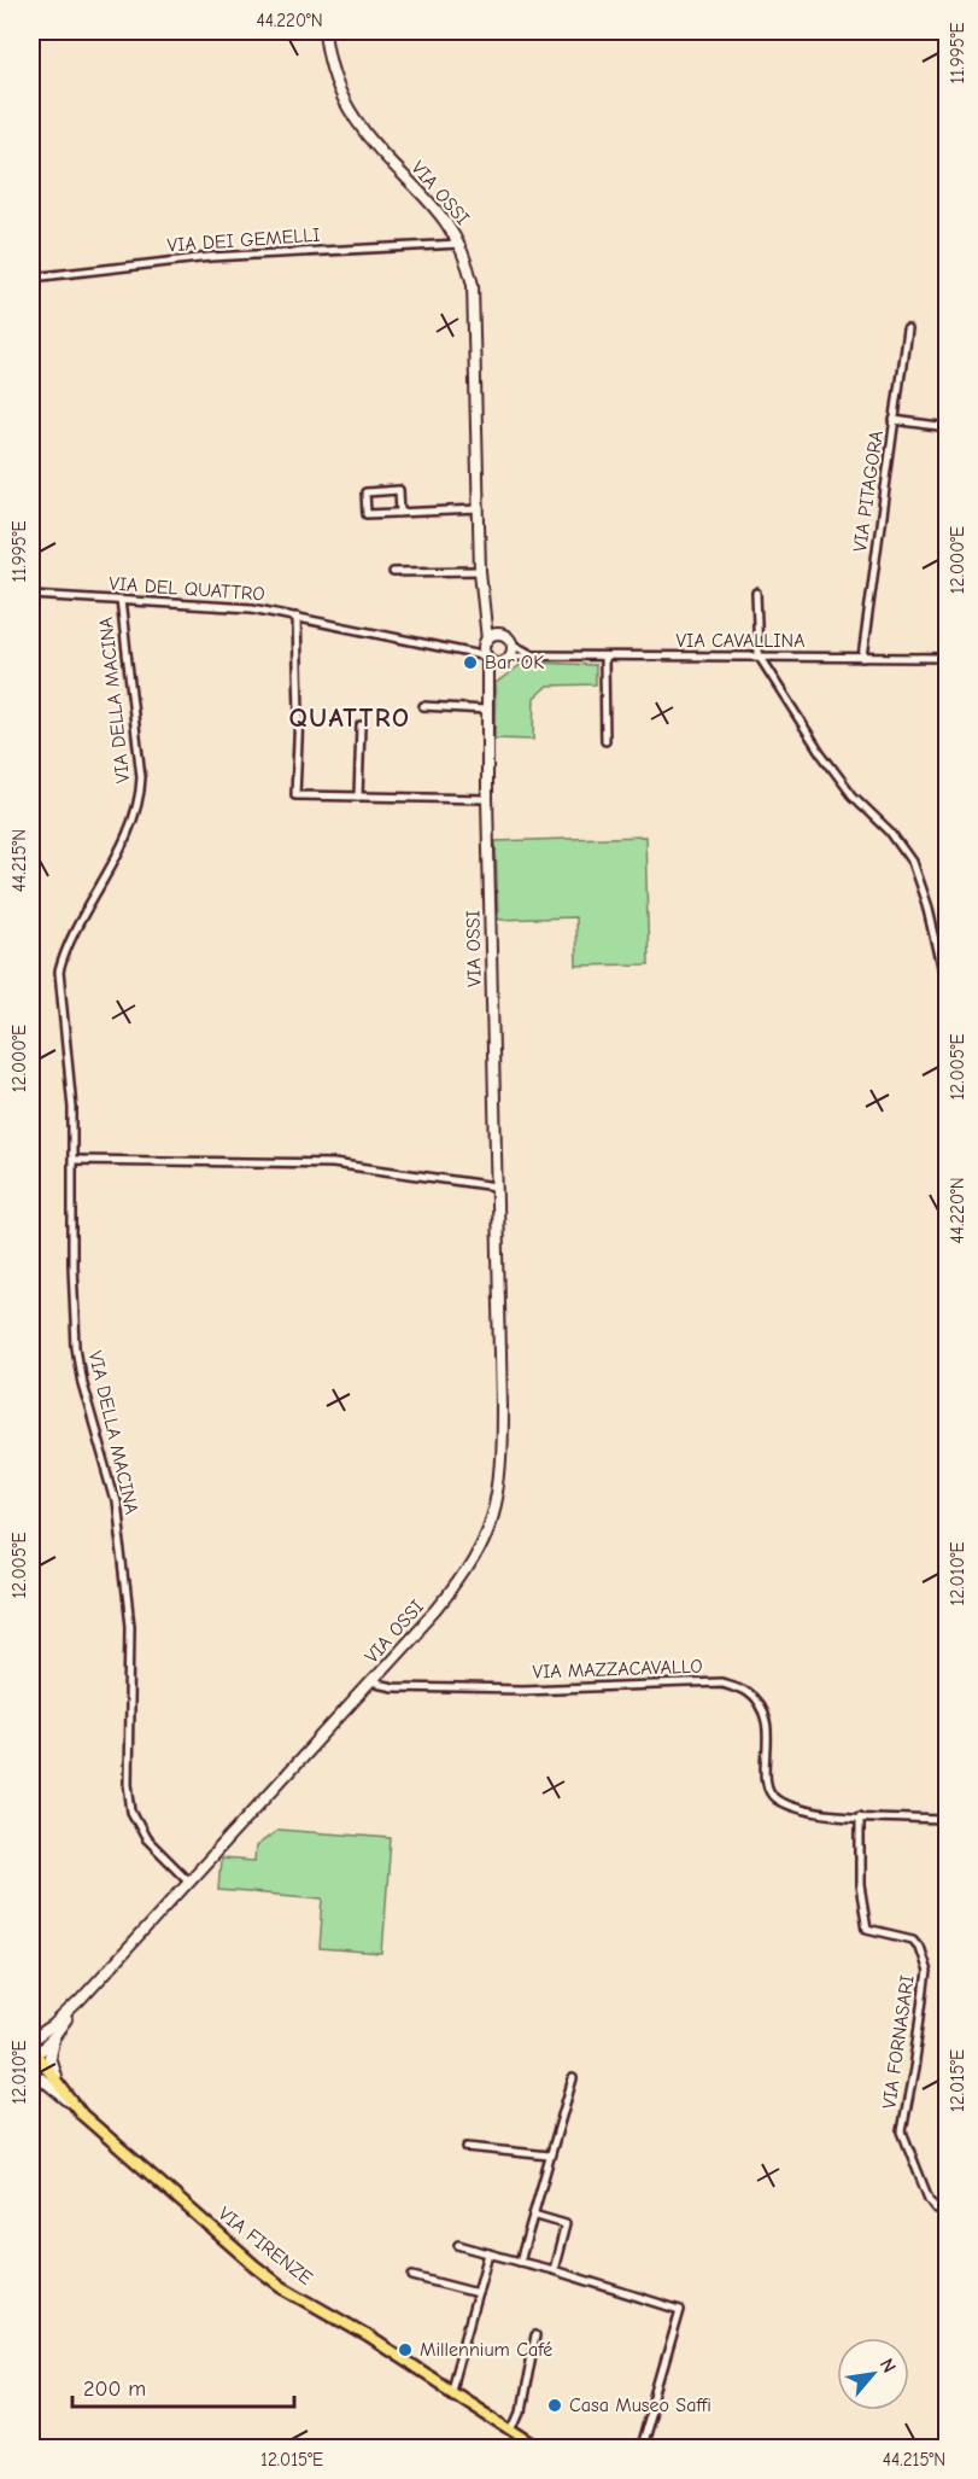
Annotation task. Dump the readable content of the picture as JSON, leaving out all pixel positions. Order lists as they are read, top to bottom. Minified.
{"streets":{"main road":["VIA FIRENZE"],"street":["VIA OSSI","VIA DEI GEMELLI","VIA PITAGORA","VIA DEL QUATTRO","VIA CAVALLINA","VIA DELLA MACINA","VIA MAZZACAVALLO","VIA FORNASARI"]},"crossings":[["VIA OSSI","VIA DEI GEMELLI"],["VIA OSSI","VIA DEL QUATTRO"],["VIA OSSI","VIA CAVALLINA"],["VIA OSSI","VIA DELLA MACINA"],["VIA OSSI","VIA MAZZACAVALLO"],["VIA OSSI","VIA FIRENZE"],["VIA PITAGORA","VIA CAVALLINA"],["VIA DEL QUATTRO","VIA DELLA MACINA"],["VIA MAZZACAVALLO","VIA FORNASARI"]],"districts":["QUATTRO"],"places":["Bar OK","Millennium Café","Casa Museo Saffi"],"scale_bar":"200 m","north":"top right","coordinates":["44.220°N","11.995°E","12.000°E","44.215°N","12.005°E","12.010°E","12.015°E"]}
